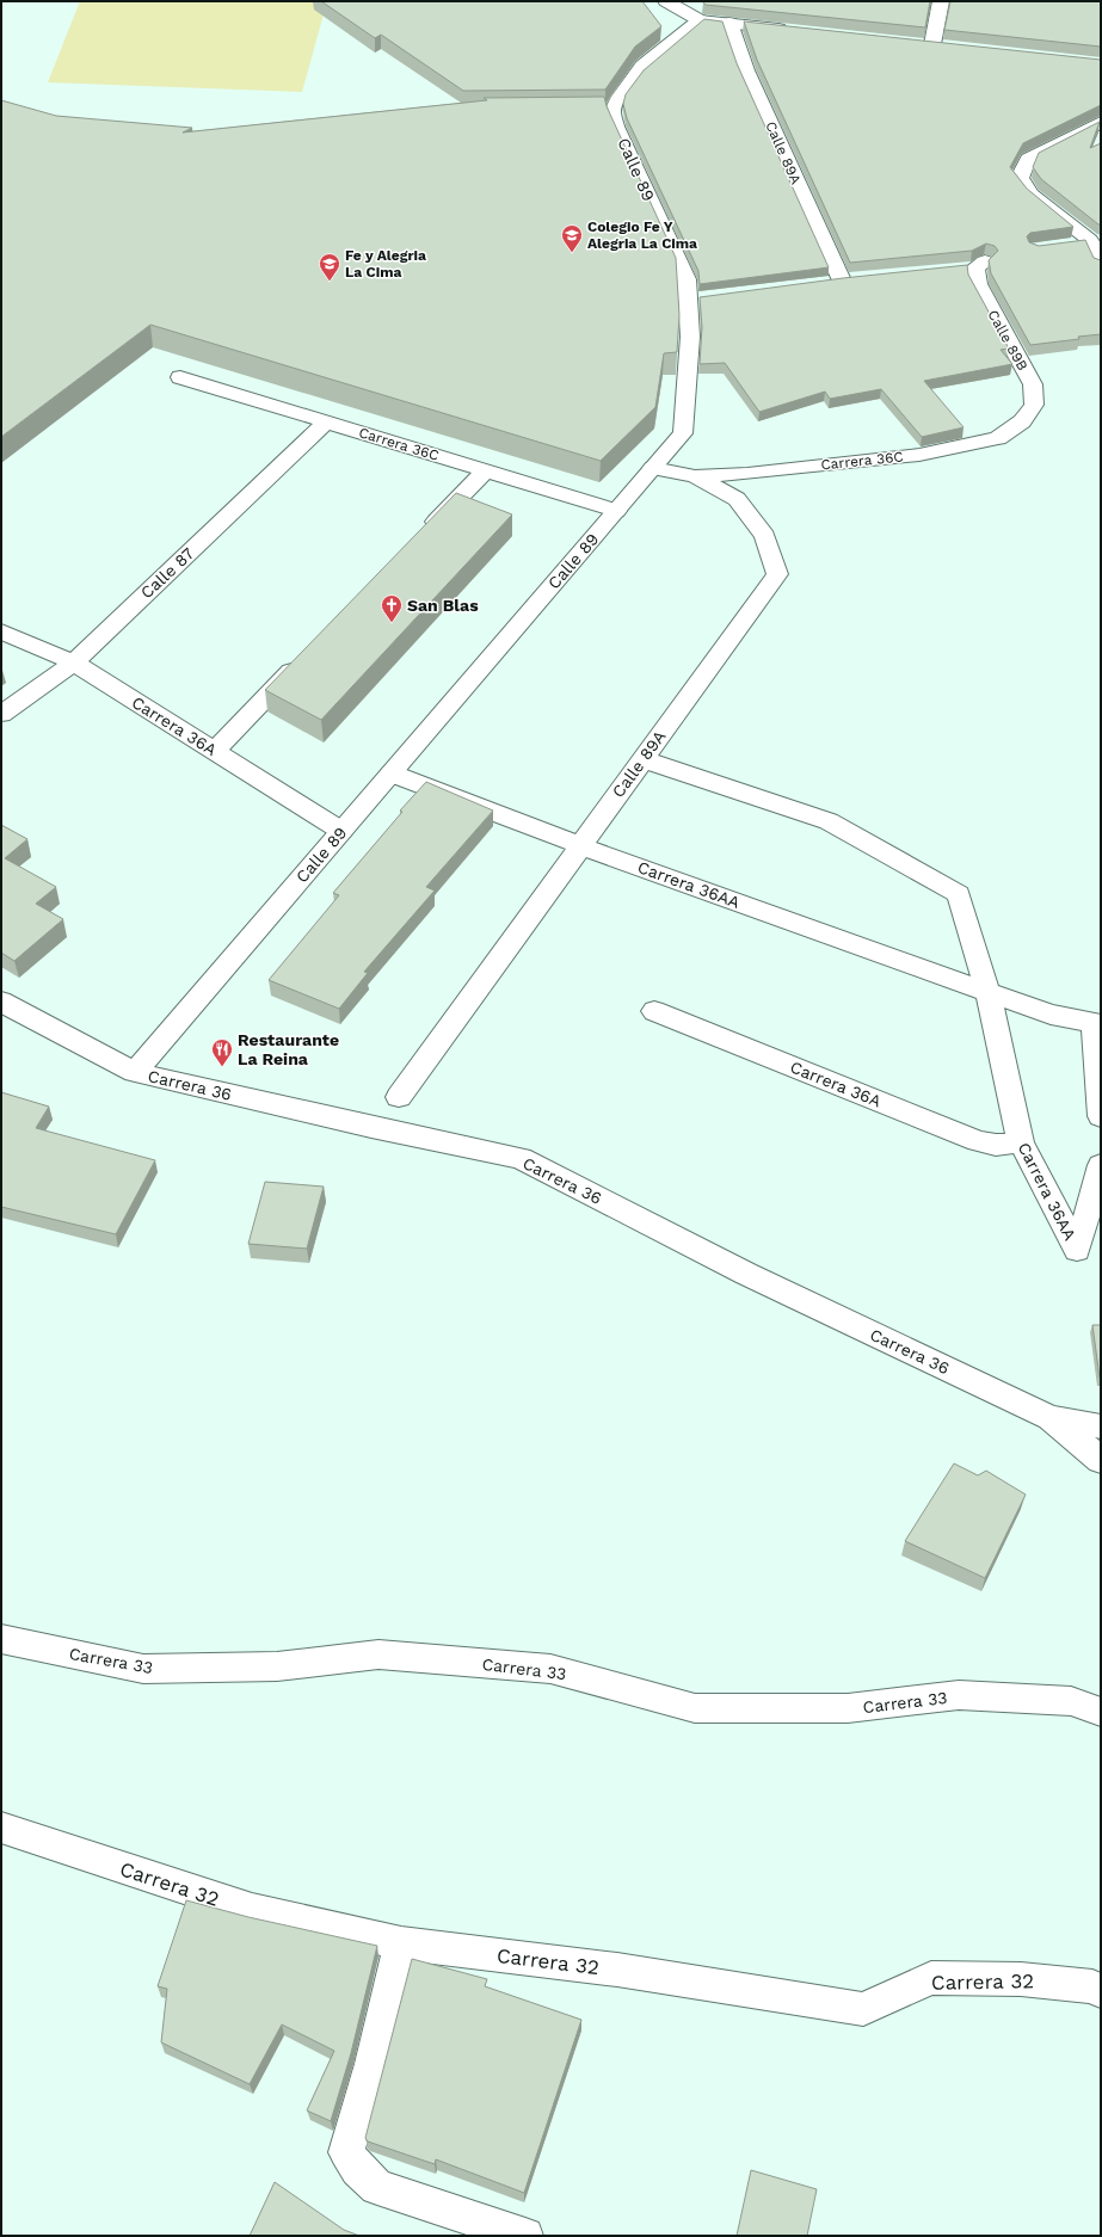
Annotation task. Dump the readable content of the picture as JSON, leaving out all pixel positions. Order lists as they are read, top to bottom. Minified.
{"streets":{"street":["Calle 89A","Calle 89","Calle 89B","Carrera 36C","Calle 87","Carrera 36A","Carrera 36AA","Carrera 36","Carrera 33","Carrera 32"]},"crossings":[["Calle 89A","Calle 89"],["Calle 89A","Carrera 36C"],["Calle 89A","Carrera 36AA"],["Calle 89","Carrera 36C"],["Calle 89","Carrera 36A"],["Calle 89","Carrera 36AA"],["Calle 89","Carrera 36"],["Calle 89B","Carrera 36C"],["Carrera 36C","Calle 87"],["Calle 87","Carrera 36A"],["Carrera 36A","Carrera 36AA"]],"places":{"school or university":["Colegio Fe Y Alegria La Cima","Fe y Alegria La Cima"],"church":["San Blas"],"restaurant":["Restaurante La Reina"]}}
